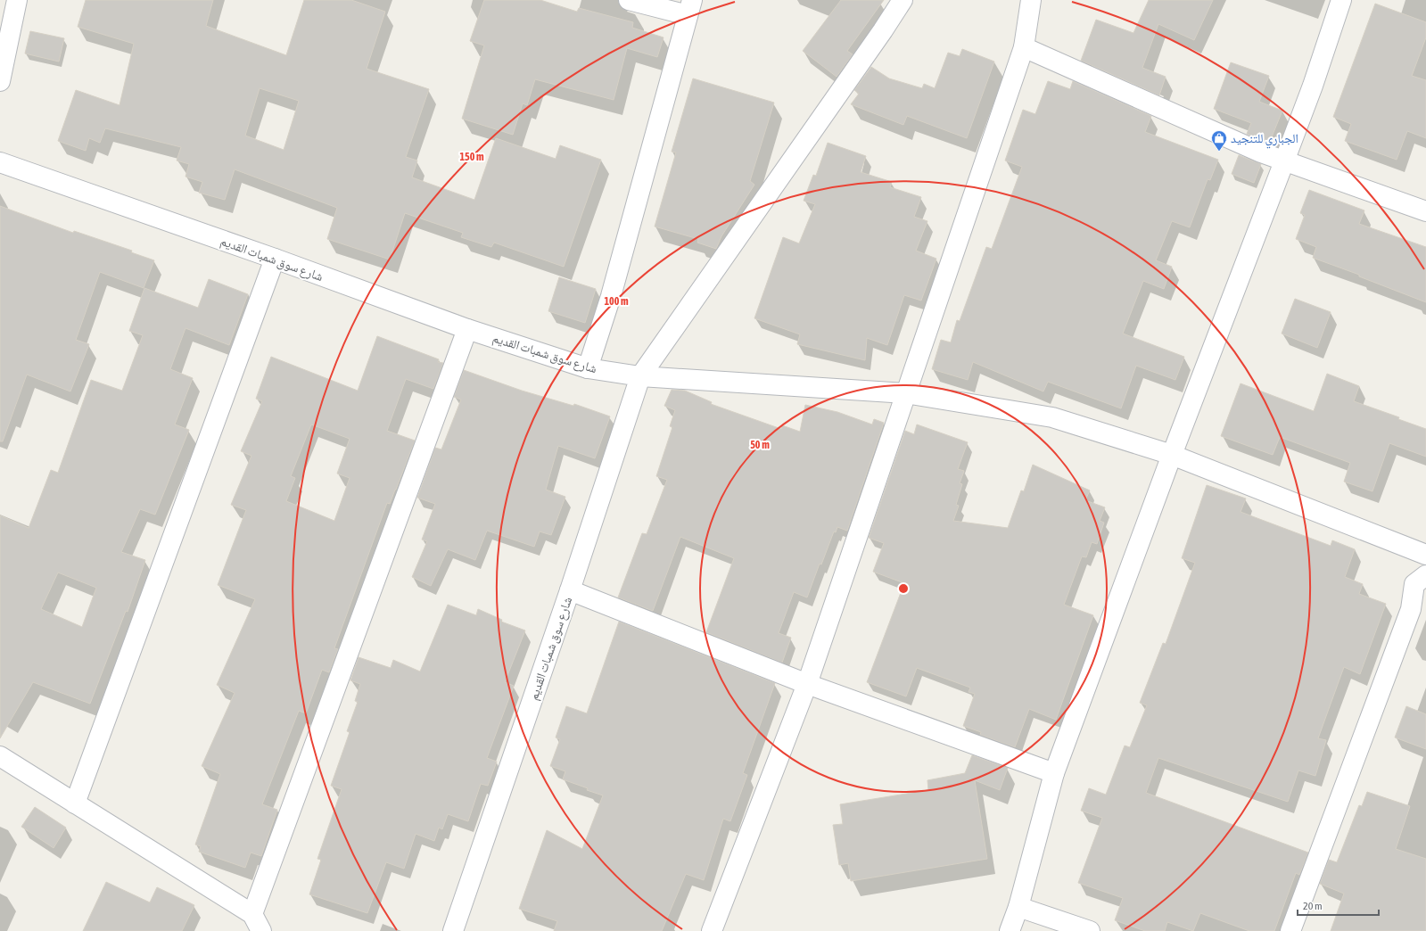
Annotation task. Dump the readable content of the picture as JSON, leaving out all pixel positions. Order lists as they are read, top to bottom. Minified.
{"streets":{"street":["شارع سوق شمبات القديم"]},"places":{"shop":["الجباري للتنجيد"]},"scale_bar":"20 m","rings":["150 m","100 m","50 m"]}
